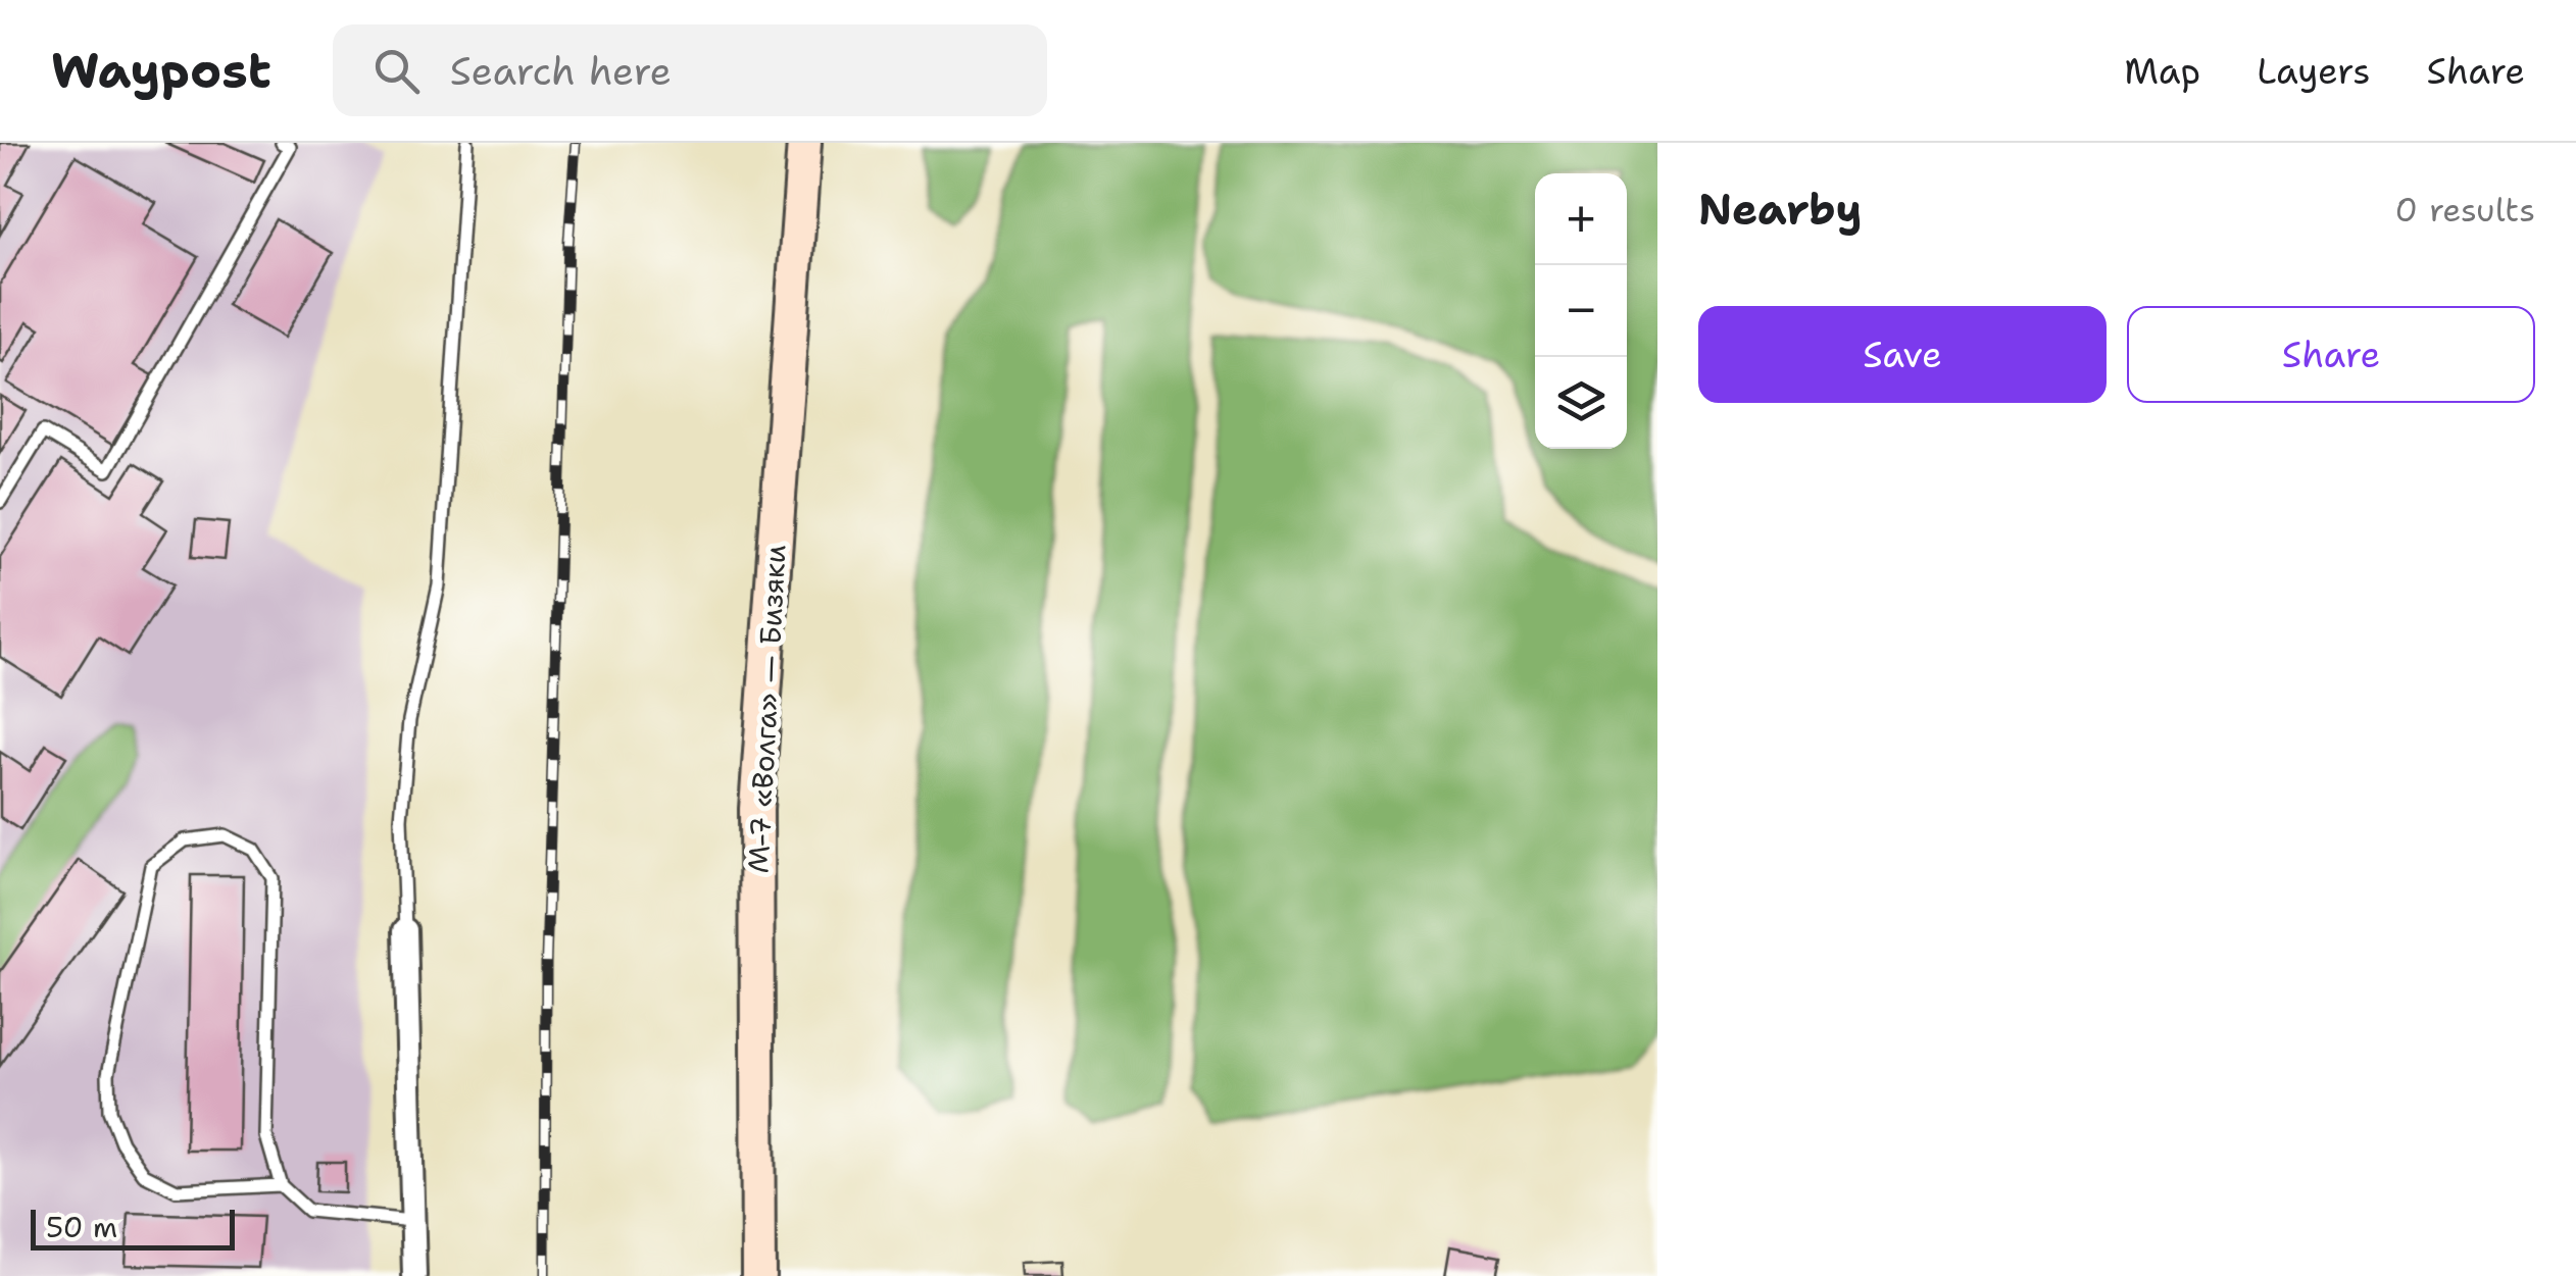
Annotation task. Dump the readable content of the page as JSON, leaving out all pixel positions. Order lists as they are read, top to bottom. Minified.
{"streets":{"main road":["М-7 «Волга» — Бизяки"]},"scale_bar":"50 m","page":{"header":"Waypost","search":"Search here","nav":["Map","Layers","Share"],"heading":["Nearby","0 results"],"map_buttons":["+","−"],"buttons":["Save","Share"],"scale":"50 m"}}
